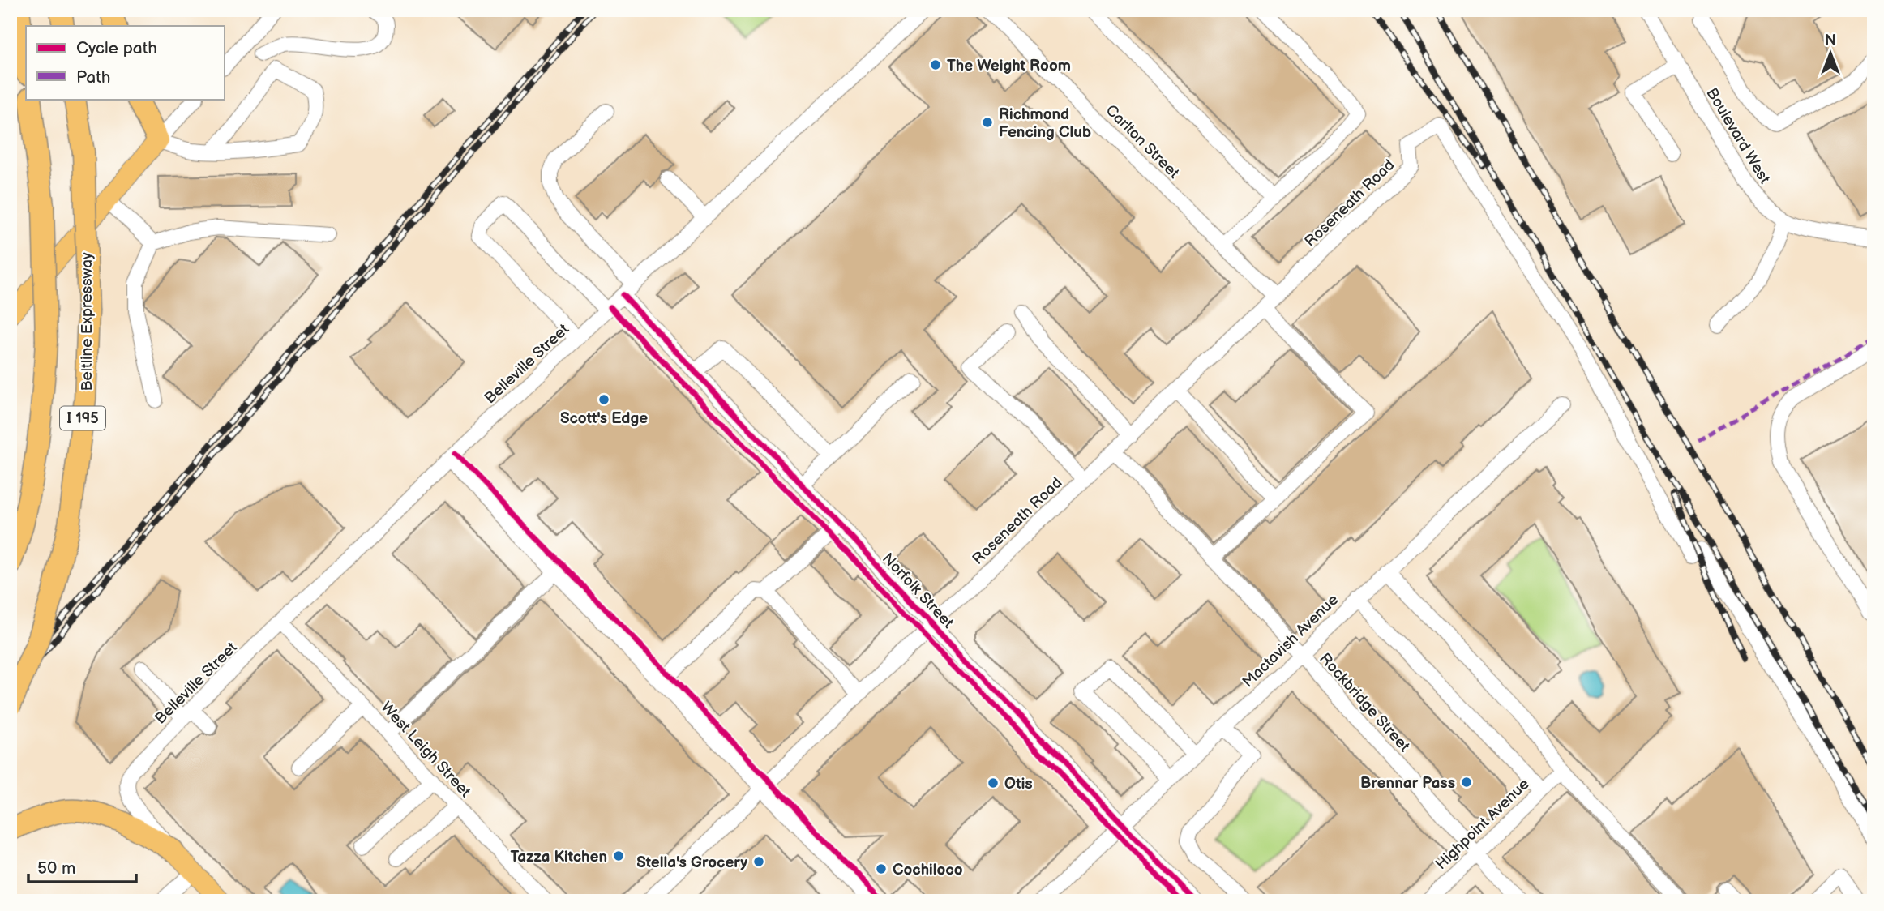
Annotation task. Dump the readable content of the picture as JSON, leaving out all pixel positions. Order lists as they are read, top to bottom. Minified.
{"streets":{"highway":["Beltline Expressway","I 195"],"street":["Boulevard West","Carlton Street","Roseneath Road","Belleville Street","Norfolk Street","Mactavish Avenue","Rockbridge Street","West Leigh Street","Highpoint Avenue"]},"crossings":[["Carlton Street","Roseneath Road"],["Roseneath Road","Norfolk Street"],["Roseneath Road","Rockbridge Street"],["Belleville Street","Norfolk Street"],["Belleville Street","West Leigh Street"],["Norfolk Street","Mactavish Avenue"],["Mactavish Avenue","Rockbridge Street"],["Rockbridge Street","Highpoint Avenue"]],"places":["The Weight Room","Richmond Fencing Club","Scott's Edge","Brennar Pass","Otis","Tazza Kitchen","Stella's Grocery","Cochiloco"],"legend":["Cycle path","Path"],"scale_bar":"50 m","north":"top"}
